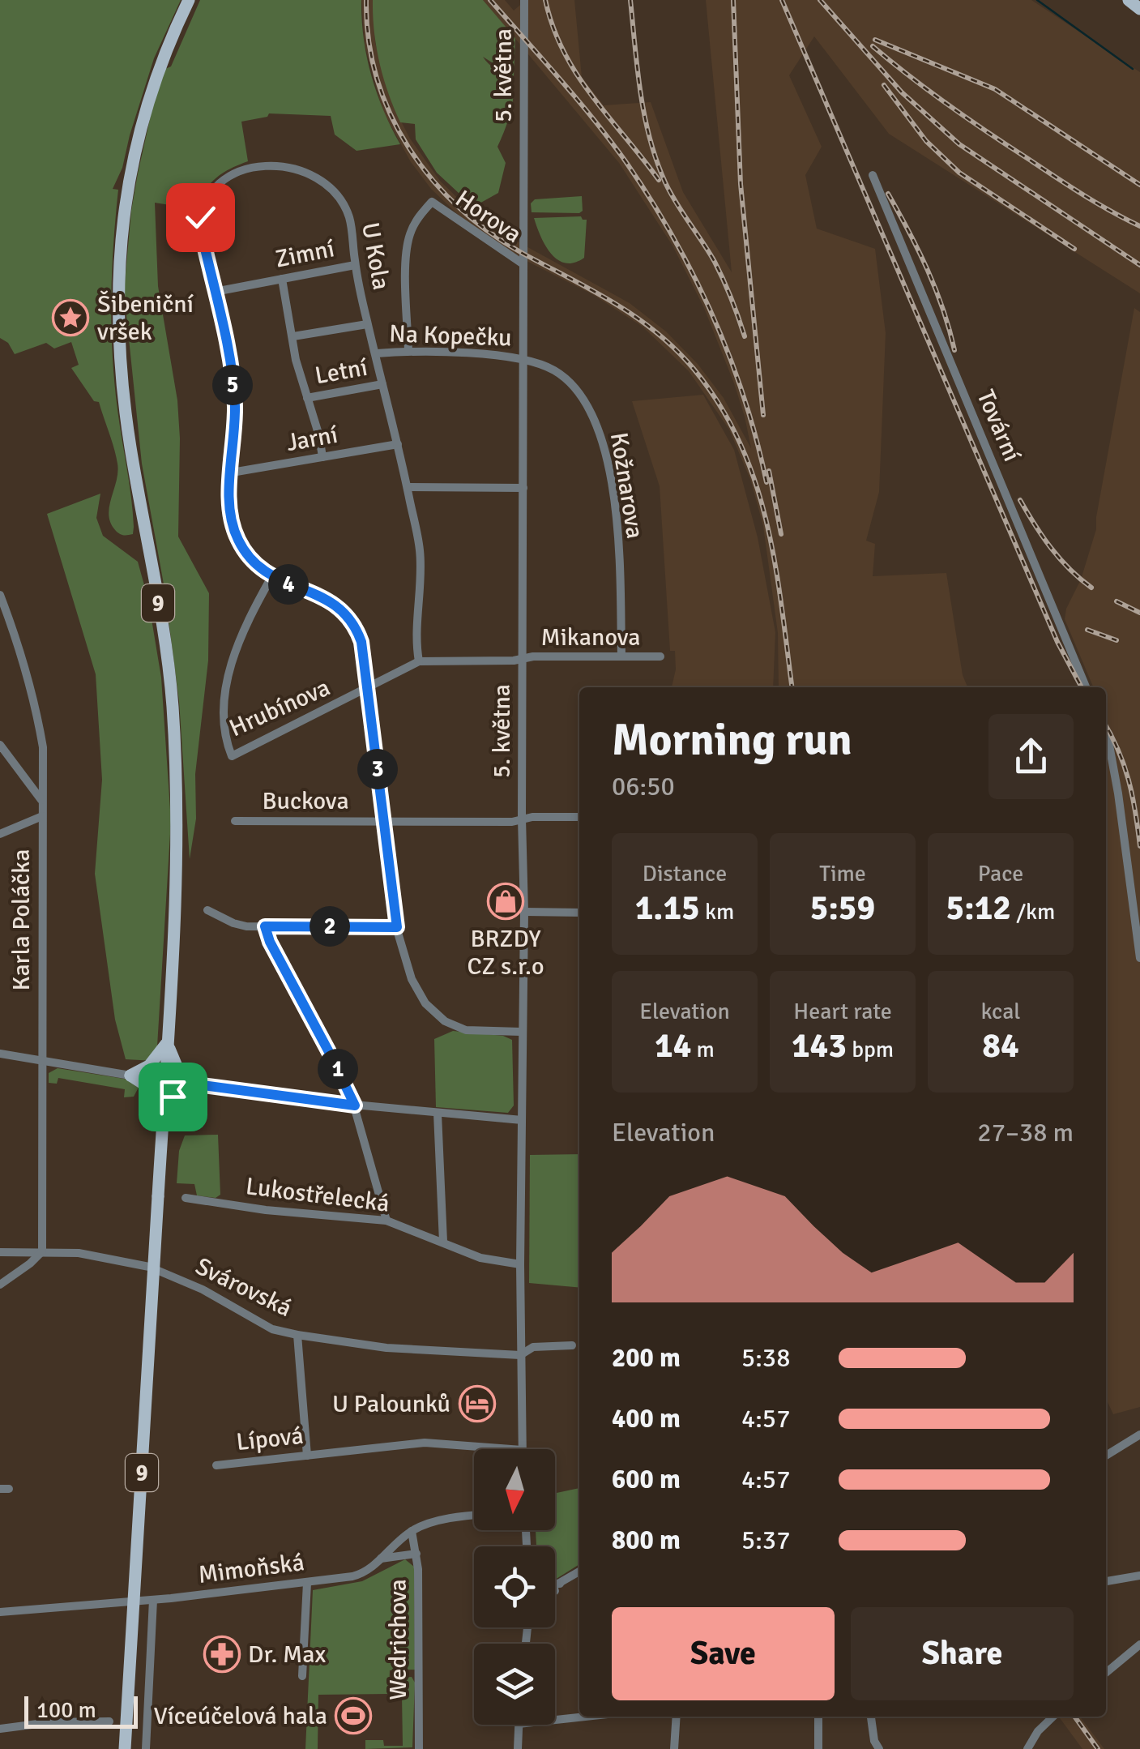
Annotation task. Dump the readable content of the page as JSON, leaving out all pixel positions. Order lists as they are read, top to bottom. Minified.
{"streets":{"main road":["9"],"street":["5. května","Horova","Zimní","U Kola","Na Kopečku","Letní","Tovární","Jarní","Kožnarova","Mikanova","Hrubínova","Buckova","Karla Poláčka","Lukostřelecká","Svárovská","Lípová","Mimoňská","Wedrichova"]},"crossings":[["5. května","Horova"],["5. května","Na Kopečku"],["5. května","Kožnarova"],["5. května","Mikanova"],["5. května","Hrubínova"],["5. května","Buckova"],["5. května","Lukostřelecká"],["5. května","Svárovská"],["Horova","Na Kopečku"],["Zimní","U Kola"],["U Kola","Na Kopečku"],["U Kola","Letní"],["U Kola","Jarní"],["U Kola","Hrubínova"],["Na Kopečku","Kožnarova"],["Kožnarova","Mikanova"],["Mikanova","Hrubínova"],["Karla Poláčka","Svárovská"],["Mimoňská","Wedrichova"]],"places":{"place":["Šibeniční vršek"],"shop":["BRZDY CZ s.r.o"],"hotel":["U Palounků"],"pharmacy":["Dr. Max"],"sports":["Víceúčelová hala"]},"scale_bar":"100 m","north":"bottom","page":{"pins":["5","4","3","2","1"],"heading":["Morning run","06:50"],"stats":[["Distance","1.15 km"],["Time","5:59"],["Pace","5:12 /km"],["Elevation","14 m"],["Heart rate","143 bpm"],["kcal","84"]],"chart":["Elevation","27–38 m"],"list":[{"name":"200 m","note":"5:38"},{"name":"400 m","note":"4:57"},{"name":"600 m","note":"4:57"},{"name":"800 m","note":"5:37"}],"buttons":["Save","Share"],"scale":"100 m"}}
